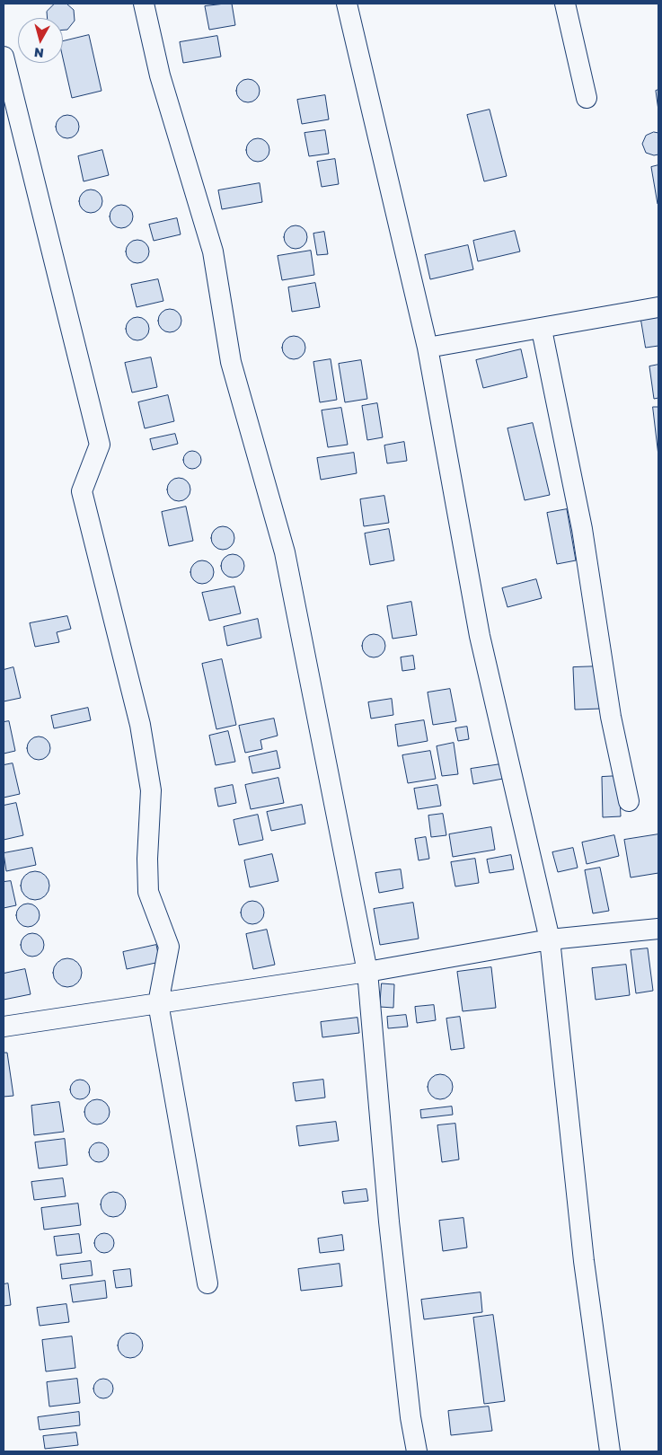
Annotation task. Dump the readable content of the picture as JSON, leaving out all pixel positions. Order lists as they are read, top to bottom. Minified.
{"north":"bottom"}
